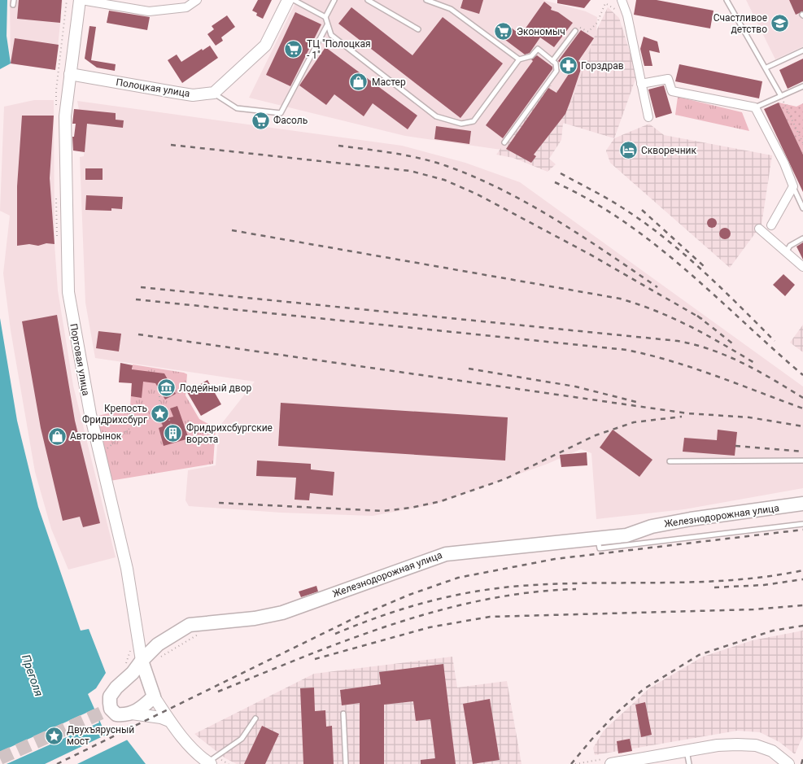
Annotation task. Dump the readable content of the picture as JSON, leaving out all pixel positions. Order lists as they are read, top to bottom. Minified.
{"streets":{"main road":["Полоцкая улица","Портовая улица","Железнодорожная улица"]},"crossings":[["Полоцкая улица","Портовая улица"],["Портовая улица","Железнодорожная улица"]],"water":["Преголя"],"places":{"school or university":["Счастливое детство"],"supermarket":["Экономыч","ТЦ \"Полоцкая - 1\"","Фасоль"],"pharmacy":["Горздрав"],"shop":["Мастер","Авторынок"],"hotel":["Скворечник"],"museum":["Лодейный двор"],"place":["Крепость Фридрихсбург","Двухъярусный мост"],"building":["Фридрихсбургские ворота"]}}
